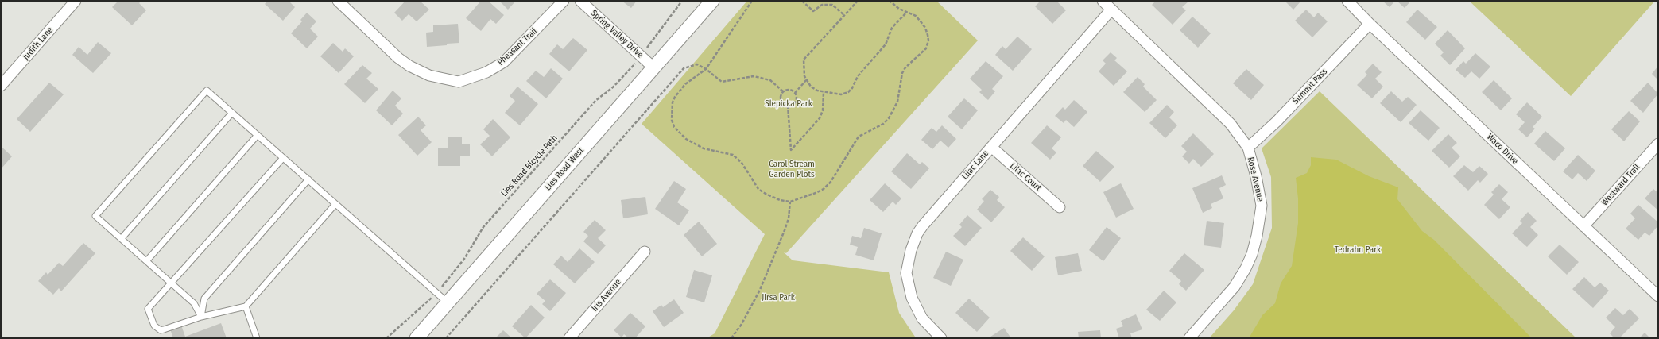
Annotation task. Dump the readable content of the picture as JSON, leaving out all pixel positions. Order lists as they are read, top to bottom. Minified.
{"streets":{"street":["Spring Valley Drive","Judith Lane","Pheasant Trail","Summit Pass","Waco Drive","Lilac Lane","Lies Road West","Lilac Court","Rose Avenue","Westward Trail","Iris Avenue"],"path":["Lies Road Bicycle Path"]},"crossings":[["Spring Valley Drive","Lies Road Bicycle Path"],["Spring Valley Drive","Lies Road West"],["Summit Pass","Waco Drive"],["Summit Pass","Rose Avenue"],["Waco Drive","Westward Trail"],["Lilac Lane","Lilac Court"],["Lilac Lane","Rose Avenue"]],"parks":["Slepicka Park","Carol Stream Garden Plots","Tedrahn Park","Jirsa Park"]}
